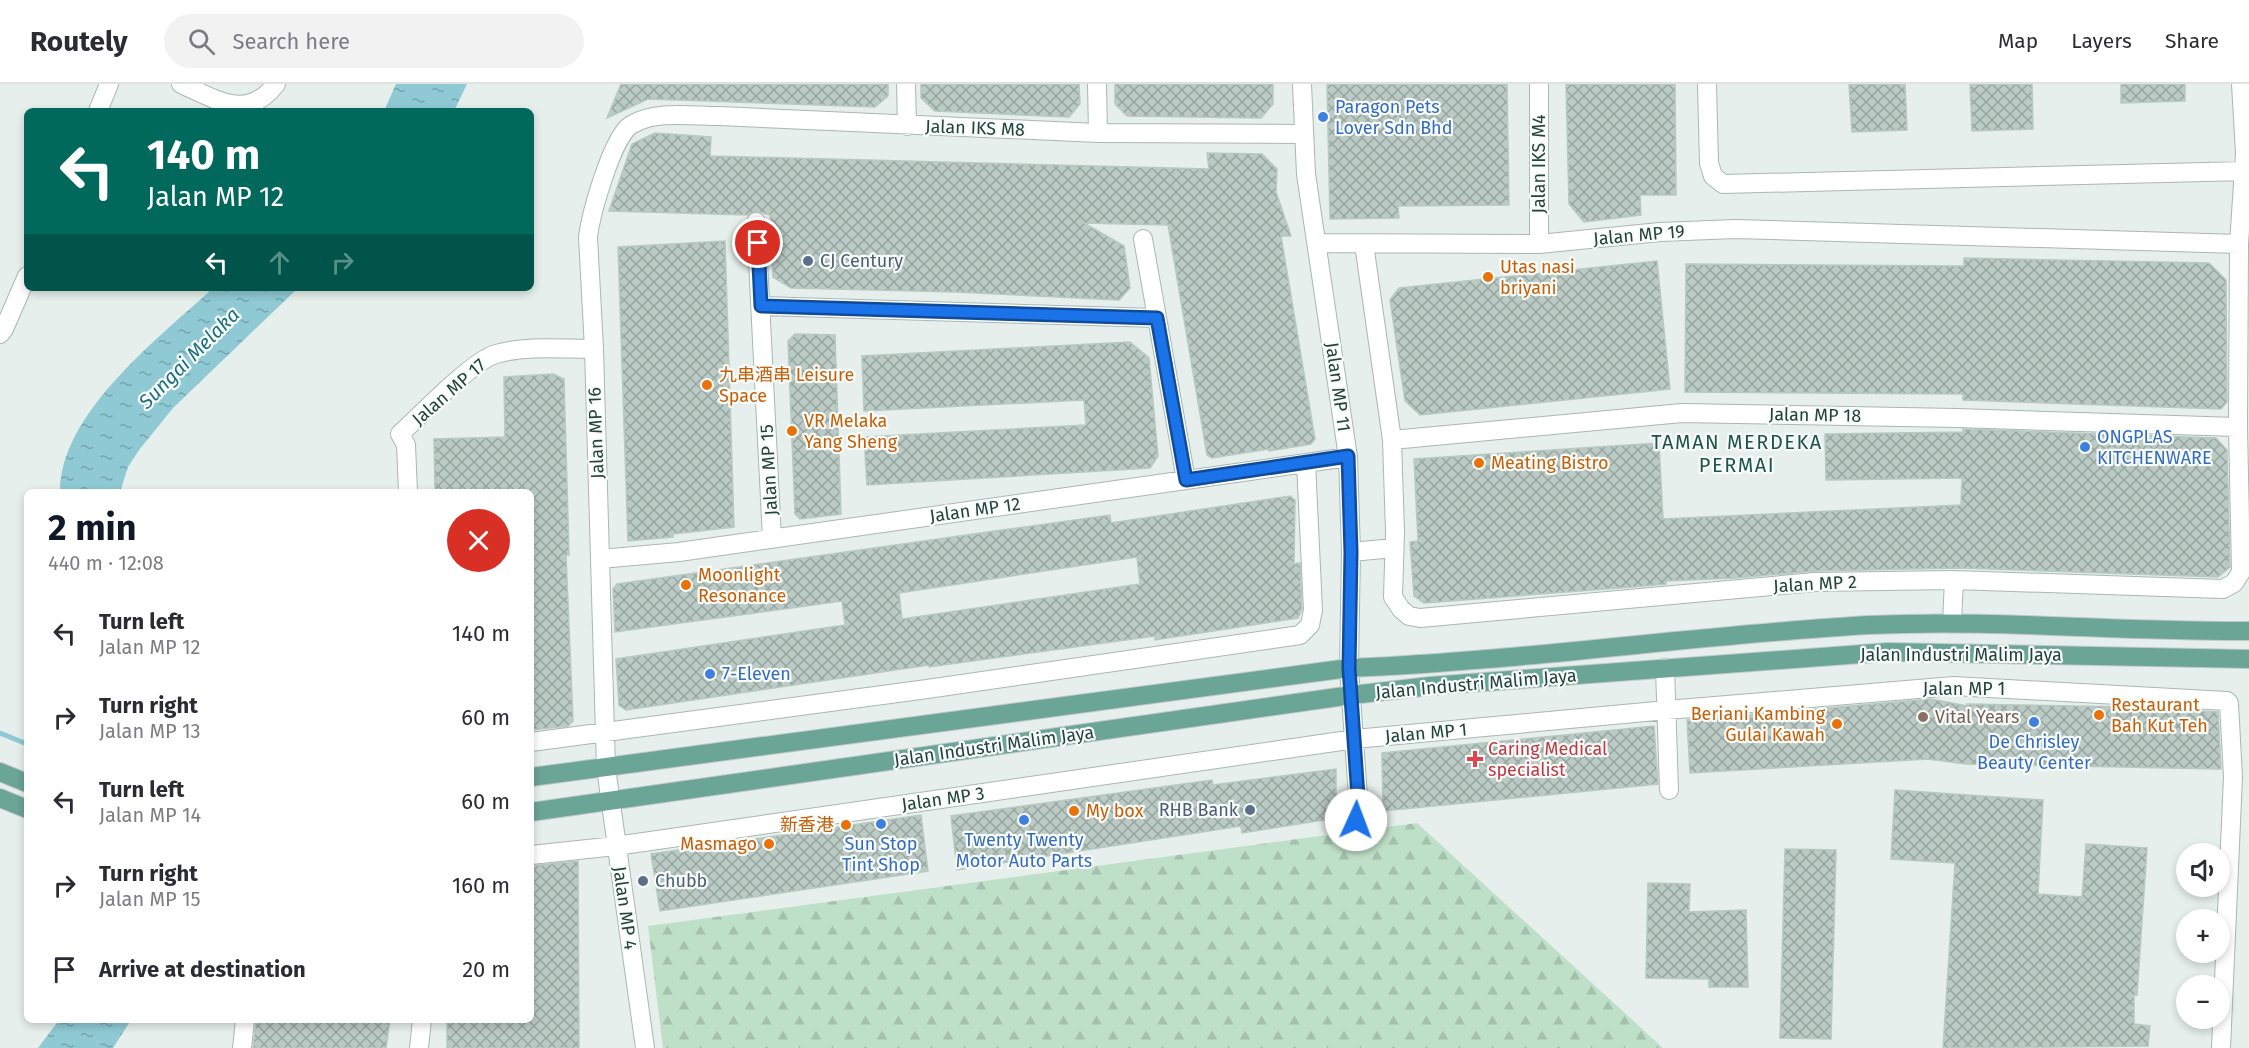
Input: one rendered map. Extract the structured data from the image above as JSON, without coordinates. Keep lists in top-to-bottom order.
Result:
{
  "streets": {
    "main road": ["Jalan Industri Malim Jaya"],
    "street": [
      "Jalan IKS M8",
      "Jalan IKS M4",
      "Jalan MP 19",
      "Jalan MP 11",
      "Jalan MP 17",
      "Jalan MP 18",
      "Jalan MP 16",
      "Jalan MP 15",
      "Jalan MP 12",
      "Jalan MP 2",
      "Jalan MP 1",
      "Jalan MP 3",
      "Jalan MP 4"
    ]
  },
  "crossings": [
    ["Jalan IKS M8", "Jalan MP 11"],
    ["Jalan IKS M8", "Jalan MP 16"],
    ["Jalan IKS M4", "Jalan MP 19"],
    ["Jalan MP 19", "Jalan MP 11"],
    ["Jalan MP 11", "Jalan MP 12"],
    ["Jalan MP 11", "Jalan Industri Malim Jaya"],
    ["Jalan MP 11", "Jalan MP 1"],
    ["Jalan MP 11", "Jalan MP 3"],
    ["Jalan MP 17", "Jalan MP 16"],
    ["Jalan MP 18", "Jalan MP 2"],
    ["Jalan MP 16", "Jalan MP 12"],
    ["Jalan MP 16", "Jalan Industri Malim Jaya"],
    ["Jalan MP 16", "Jalan MP 4"],
    ["Jalan MP 15", "Jalan MP 12"],
    ["Jalan Industri Malim Jaya", "Jalan MP 4"],
    ["Jalan MP 1", "Jalan MP 3"],
    ["Jalan MP 3", "Jalan MP 4"]
  ],
  "districts": ["TAMAN MERDEKA PERMAI"],
  "water": ["Sungai Melaka"],
  "places": {
    "other": [
      "Paragon Pets Lover Sdn Bhd",
      "CJ Century",
      "Utas nasi briyani",
      "九串酒串 Leisure Space",
      "VR Melaka Yang Sheng",
      "ONGPLAS KITCHENWARE",
      "Meating Bistro",
      "Moonlight Resonance",
      "7-Eleven",
      "Restaurant Bah Kut Teh",
      "Vital Years",
      "De Chrisley Beauty Center",
      "Beriani Kambing Gulai Kawah",
      "RHB Bank",
      "My box",
      "Twenty Twenty Motor Auto Parts",
      "Sun Stop Tint Shop",
      "新香港",
      "Masmago",
      "Chubb"
    ],
    "health": ["Caring Medical specialist"]
  },
  "page": {
    "header": "Routely",
    "search": "Search here",
    "nav": ["Map", "Layers", "Share"],
    "turn": ["140 m", "Jalan MP 12"],
    "heading": ["2 min", "440 m · 12:08"],
    "list": [
      {
        "name": "Turn left",
        "note": "Jalan MP 12",
        "value": "140 m"
      },
      {
        "name": "Turn right",
        "note": "Jalan MP 13",
        "value": "60 m"
      },
      {
        "name": "Turn left",
        "note": "Jalan MP 14",
        "value": "60 m"
      },
      {
        "name": "Turn right",
        "note": "Jalan MP 15",
        "value": "160 m"
      },
      {
        "name": "Arrive at destination",
        "value": "20 m"
      }
    ],
    "map_buttons": ["+", "−"]
  }
}
